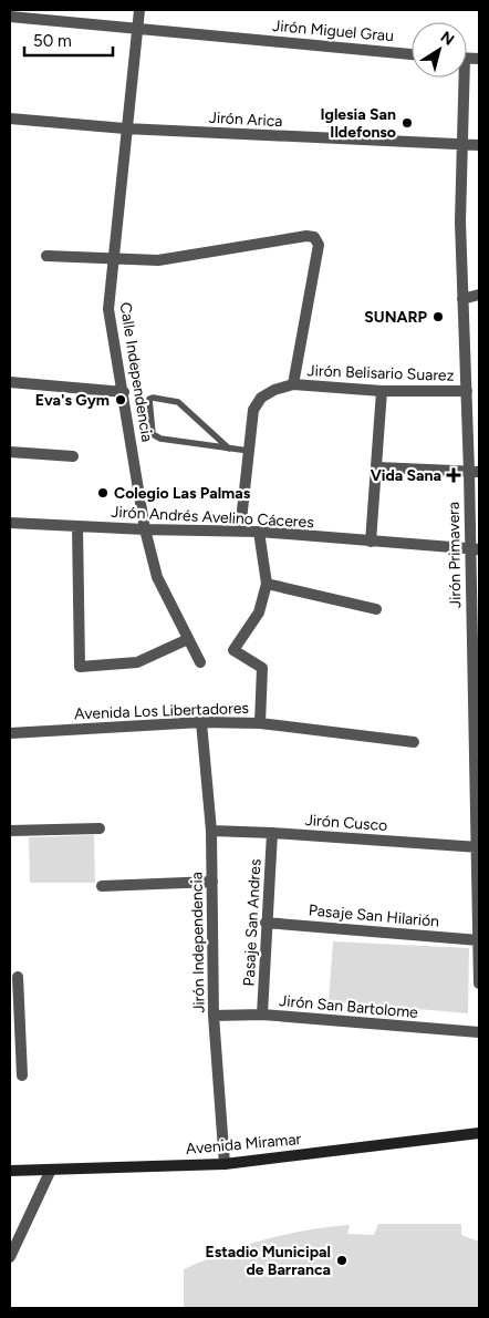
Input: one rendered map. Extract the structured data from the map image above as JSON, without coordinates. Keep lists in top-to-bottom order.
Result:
{
  "streets": {
    "street": [
      "Jirón Miguel Grau",
      "Jirón Arica",
      "Calle Independencia",
      "Jirón Belisario Suarez",
      "Jirón Andrés Avelino Cáceres",
      "Jirón Primavera",
      "Avenida Los Libertadores",
      "Jirón Cusco",
      "Pasaje San Hilarión",
      "Pasaje San Andres",
      "Jirón Independencia",
      "Jirón San Bartolome",
      "Avenida Miramar"
    ]
  },
  "crossings": [
    ["Jirón Miguel Grau", "Calle Independencia"],
    ["Jirón Arica", "Calle Independencia"],
    ["Jirón Arica", "Jirón Primavera"],
    ["Calle Independencia", "Jirón Andrés Avelino Cáceres"],
    ["Jirón Belisario Suarez", "Jirón Primavera"],
    ["Jirón Andrés Avelino Cáceres", "Jirón Primavera"],
    ["Jirón Primavera", "Jirón Cusco"],
    ["Jirón Primavera", "Pasaje San Hilarión"],
    ["Avenida Los Libertadores", "Jirón Independencia"],
    ["Jirón Cusco", "Pasaje San Andres"],
    ["Jirón Cusco", "Jirón Independencia"],
    ["Pasaje San Hilarión", "Pasaje San Andres"],
    ["Pasaje San Andres", "Jirón San Bartolome"],
    ["Jirón Independencia", "Jirón San Bartolome"],
    ["Jirón Independencia", "Avenida Miramar"]
  ],
  "places": {
    "other": [
      "Iglesia San Ildefonso",
      "SUNARP",
      "Eva's Gym",
      "Colegio Las Palmas",
      "Estadio Municipal de Barranca"
    ],
    "health": ["Vida Sana"]
  },
  "scale_bar": "50 m",
  "north": "top right"
}
